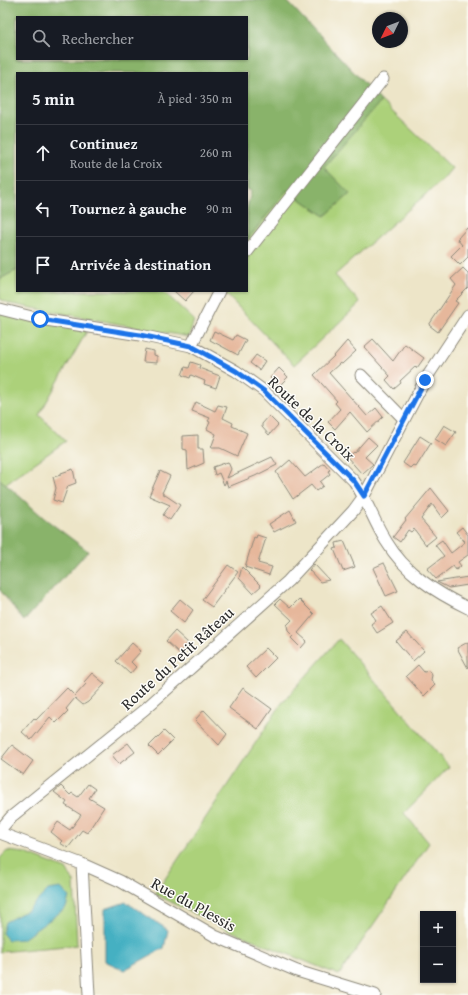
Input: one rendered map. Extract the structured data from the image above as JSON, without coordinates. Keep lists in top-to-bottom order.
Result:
{
  "streets": {
    "street": ["Route de la Croix", "Route du Petit Râteau", "Rue du Plessis"]
  },
  "crossings": [
    ["Route de la Croix", "Route du Petit Râteau"],
    ["Route du Petit Râteau", "Rue du Plessis"]
  ],
  "north": "bottom left",
  "page": {
    "search": "Rechercher",
    "heading": ["5 min", "À pied · 350 m"],
    "list": [
      ["Continuez", "Route de la Croix", "260 m"],
      ["Tournez à gauche", "90 m"],
      "Arrivée à destination"
    ],
    "map_buttons": ["+", "−"]
  }
}
